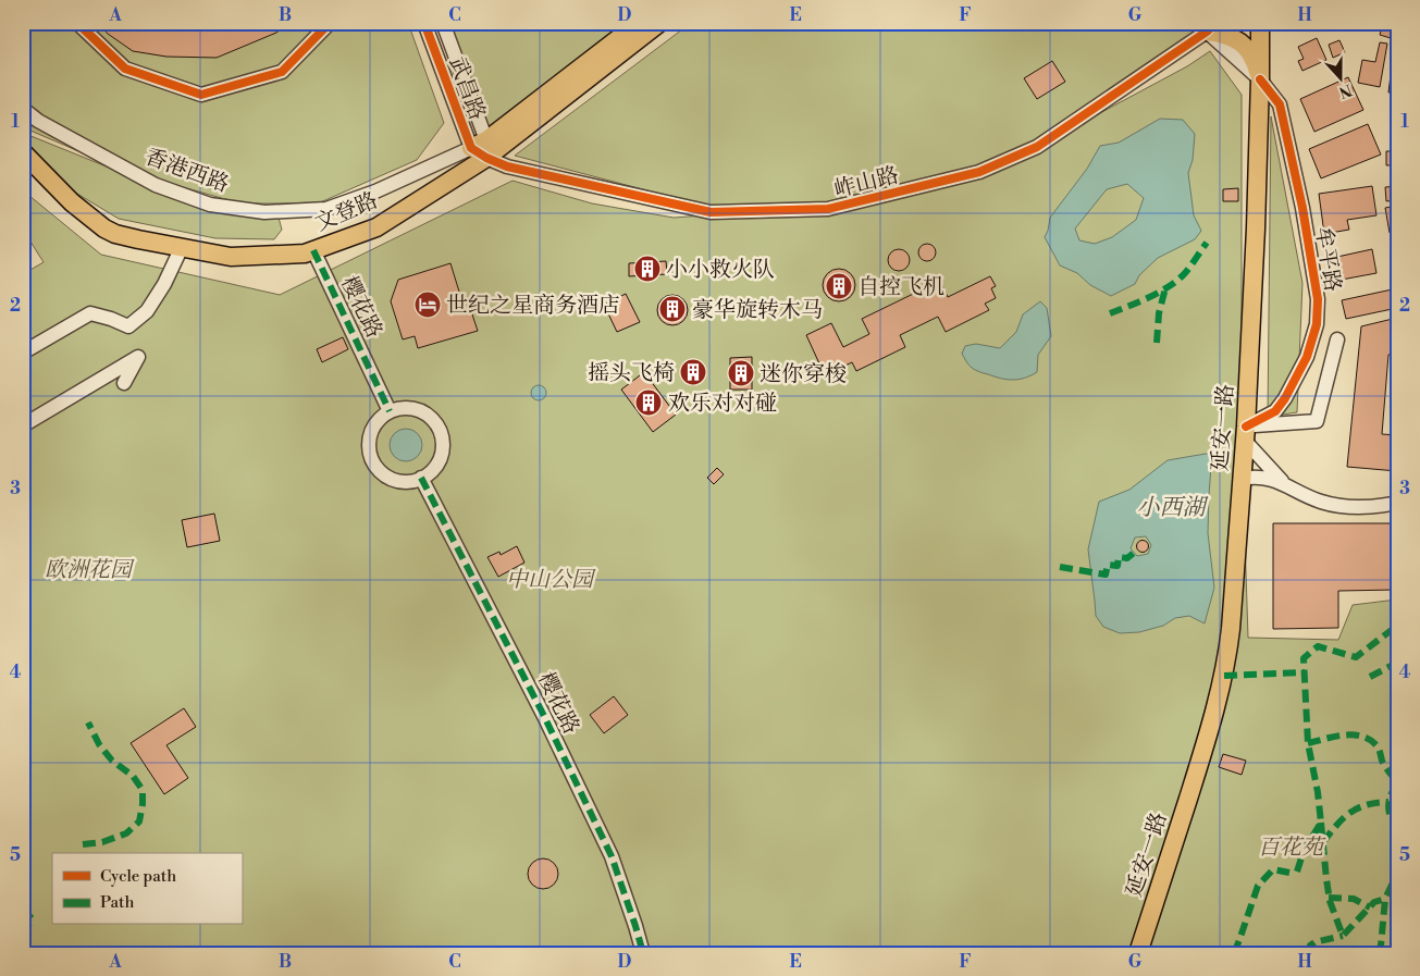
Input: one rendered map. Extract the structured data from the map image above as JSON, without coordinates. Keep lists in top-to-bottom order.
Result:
{
  "streets": {
    "main road": ["文登路", "延安一路"],
    "street": [
      "武昌路",
      "香港西路",
      "岞山路",
      "牟平路",
      "樱花路"
    ]
  },
  "crossings": [
    ["武昌路", "香港西路"],
    ["武昌路", "岞山路"],
    ["武昌路", "文登路"],
    ["香港西路", "岞山路"],
    ["香港西路", "文登路"],
    ["岞山路", "文登路"],
    ["文登路", "樱花路"],
    ["牟平路", "延安一路"]
  ],
  "water": ["小西湖"],
  "parks": ["欧洲花园", "中山公园", "百花苑"],
  "places": {
    "building": [
      "小小救火队",
      "自控飞机",
      "豪华旋转木马",
      "摇头飞椅",
      "迷你穿梭",
      "欢乐对对碰"
    ],
    "hotel": ["世纪之星商务酒店"]
  },
  "legend": ["Cycle path", "Path"],
  "north": "bottom",
  "grid": {
    "columns": [
      "A",
      "B",
      "C",
      "D",
      "E",
      "F",
      "G",
      "H"
    ],
    "rows": [
      "1",
      "2",
      "3",
      "4",
      "5"
    ]
  }
}
